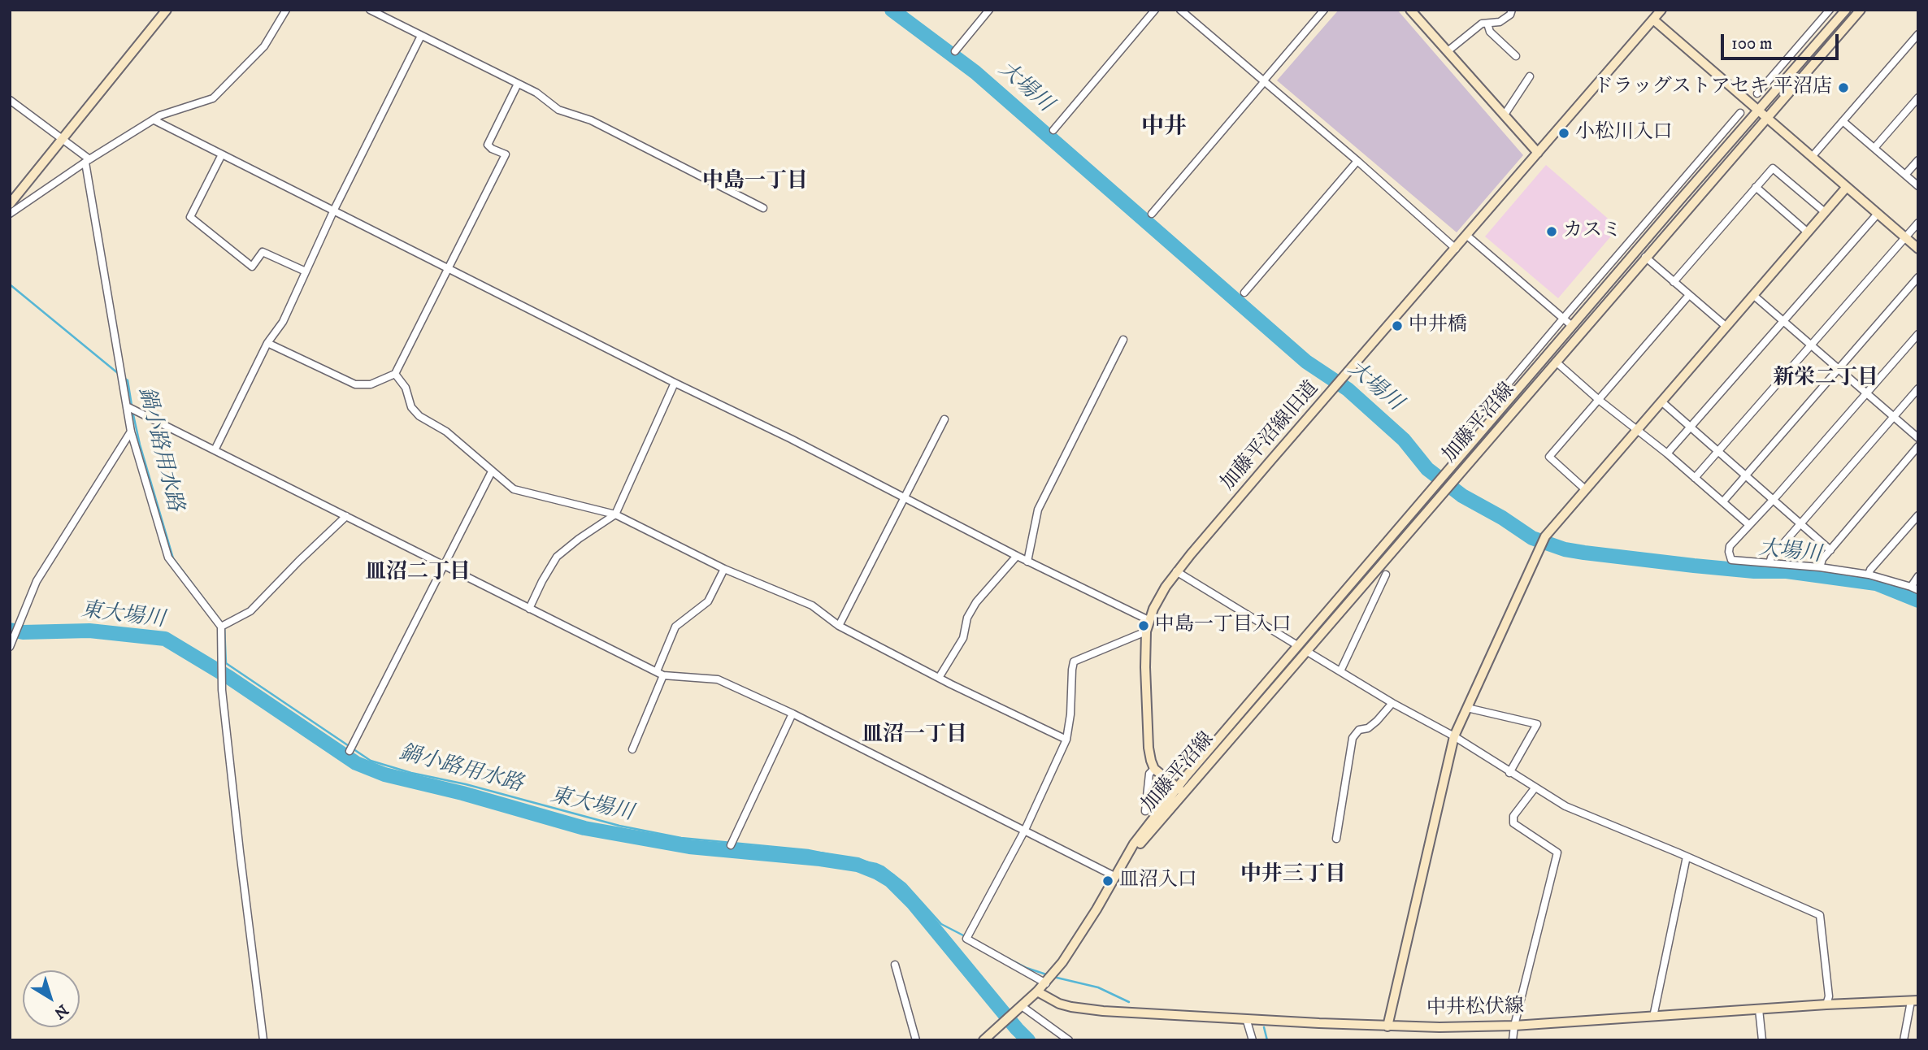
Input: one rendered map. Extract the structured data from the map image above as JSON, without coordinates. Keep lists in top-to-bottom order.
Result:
{
  "streets": {
    "main road": ["加藤平沼線", "加藤平沼線旧道", "中井松伏線"]
  },
  "crossings": [
    ["加藤平沼線", "中井松伏線"]
  ],
  "districts": [
    "中井",
    "中島一丁目",
    "新栄二丁目",
    "皿沼二丁目",
    "皿沼一丁目",
    "中井三丁目"
  ],
  "water": ["大場川", "鍋小路用水路", "東大場川"],
  "places": [
    "ドラッグストアセキ 平沼店",
    "小松川入口",
    "カスミ",
    "中井橋",
    "中島一丁目入口",
    "皿沼入口"
  ],
  "scale_bar": "100 m",
  "north": "bottom right"
}
